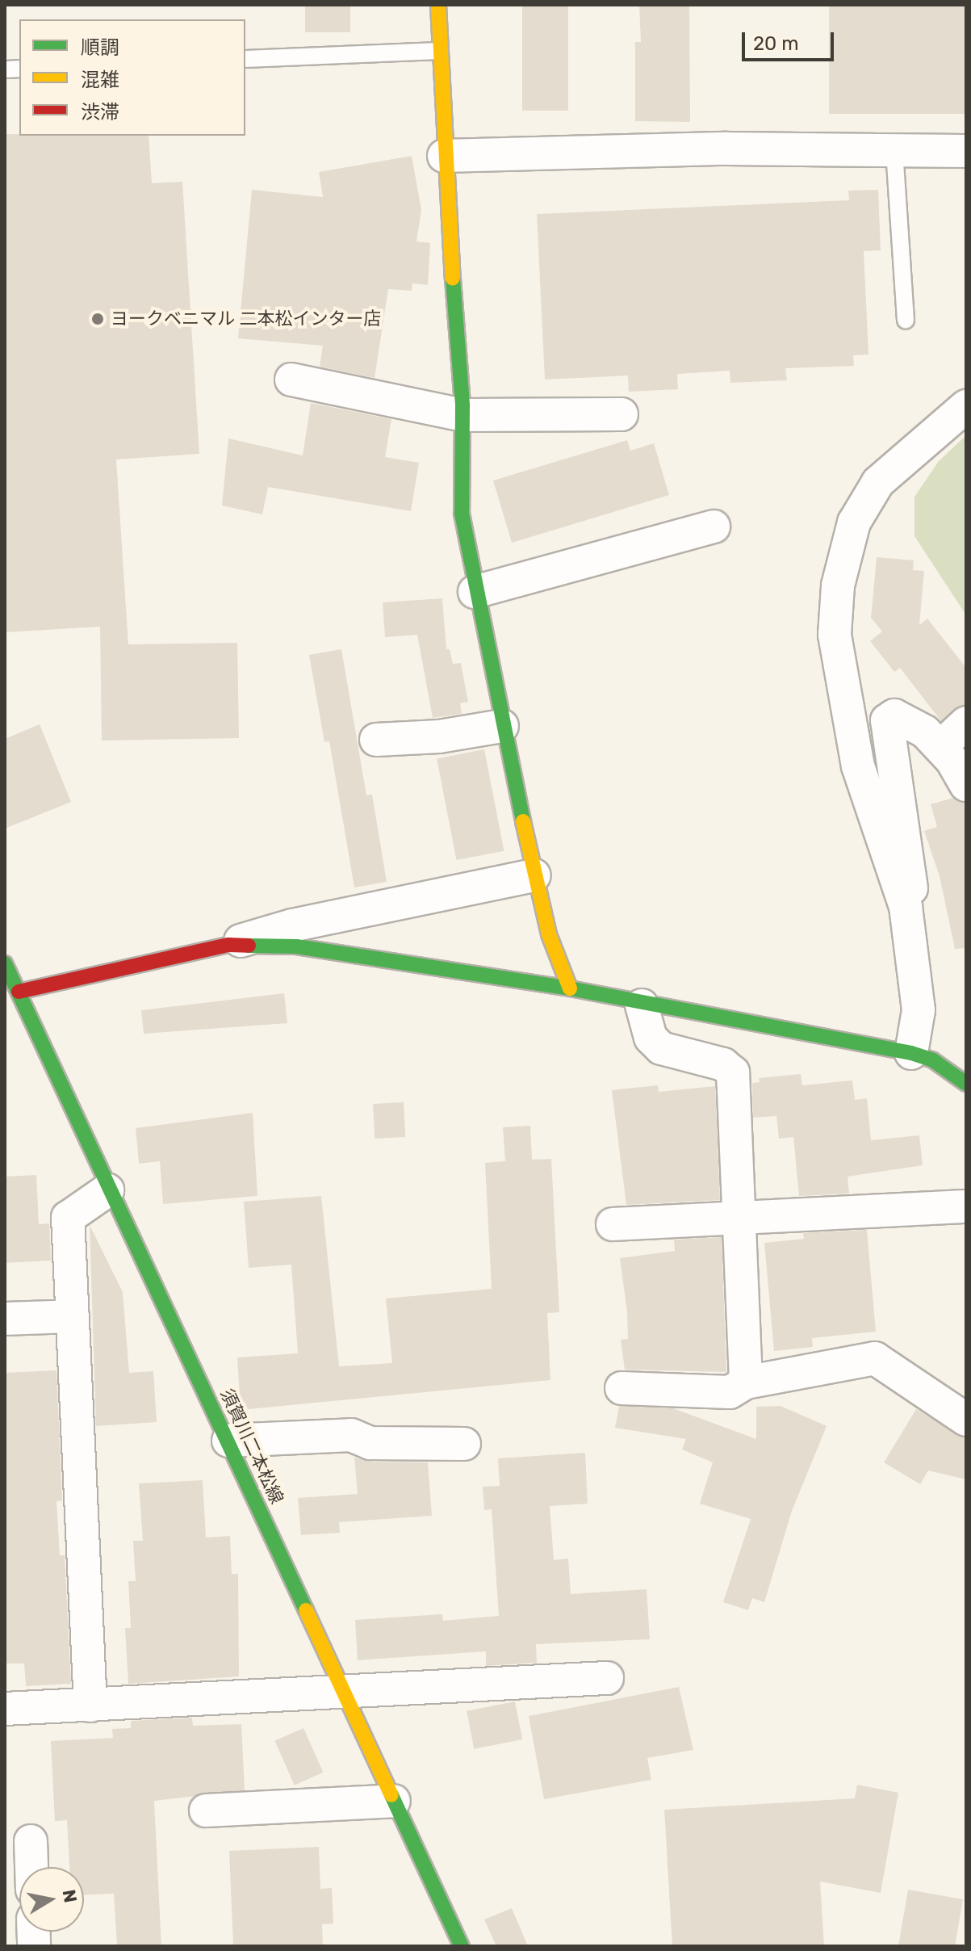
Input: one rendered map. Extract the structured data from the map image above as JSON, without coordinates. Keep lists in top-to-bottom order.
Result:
{
  "streets": {
    "street": ["須賀川二本松線"]
  },
  "places": ["ヨークベニマル 二本松インター店"],
  "legend": ["順調", "混雑", "渋滞"],
  "scale_bar": "20 m",
  "north": "right"
}
